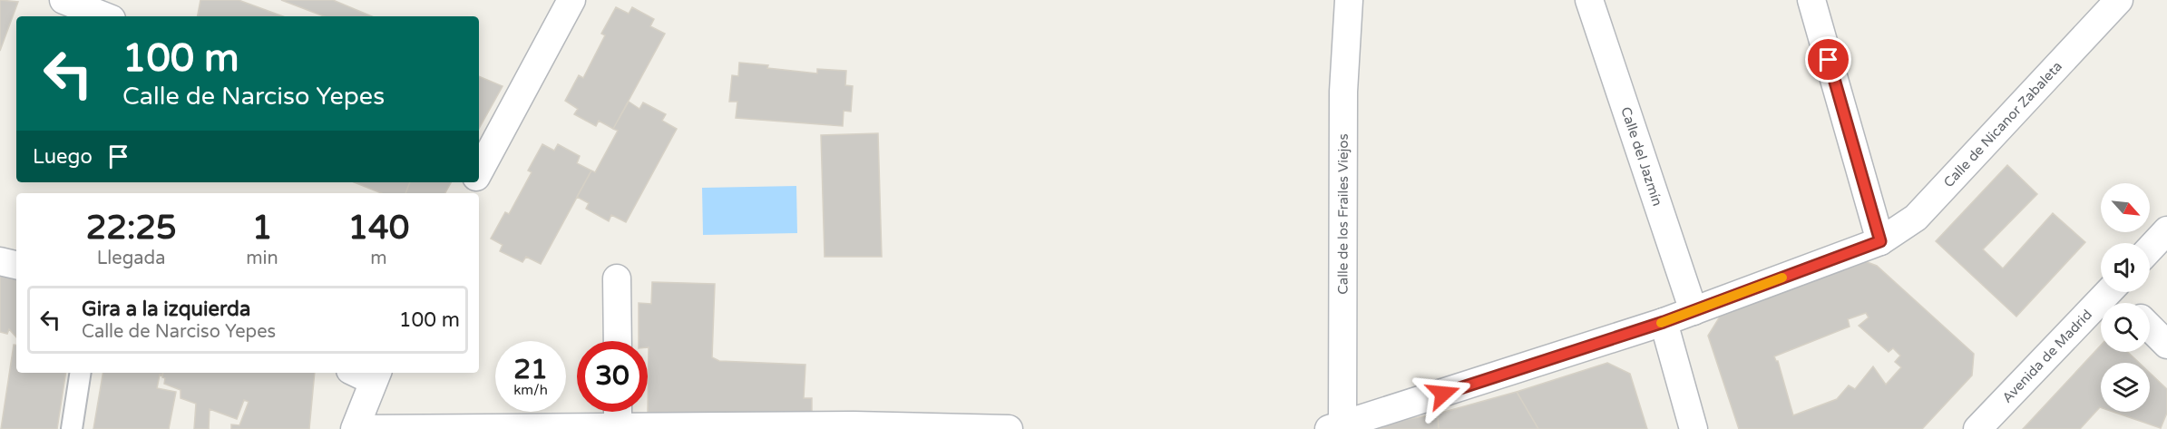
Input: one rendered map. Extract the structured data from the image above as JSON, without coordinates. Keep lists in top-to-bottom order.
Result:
{
  "streets": {
    "street": [
      "Calle de Nicanor Zabaleta",
      "Calle del Jazmín",
      "Calle de los Frailes Viejos",
      "Avenida de Madrid"
    ]
  },
  "crossings": [
    ["Calle de Nicanor Zabaleta", "Calle del Jazmín"],
    ["Calle de Nicanor Zabaleta", "Calle de los Frailes Viejos"]
  ],
  "north": "bottom right",
  "page": {
    "turn": ["100 m", "Calle de Narciso Yepes"],
    "then": "Luego",
    "eta": [
      "22:25",
      "Llegada",
      "1",
      "min",
      "140",
      "m"
    ],
    "list": [
      {
        "name": "Gira a la izquierda",
        "note": "Calle de Narciso Yepes",
        "value": "100 m"
      }
    ],
    "speed": "21 km/h",
    "limit": "30"
  }
}
